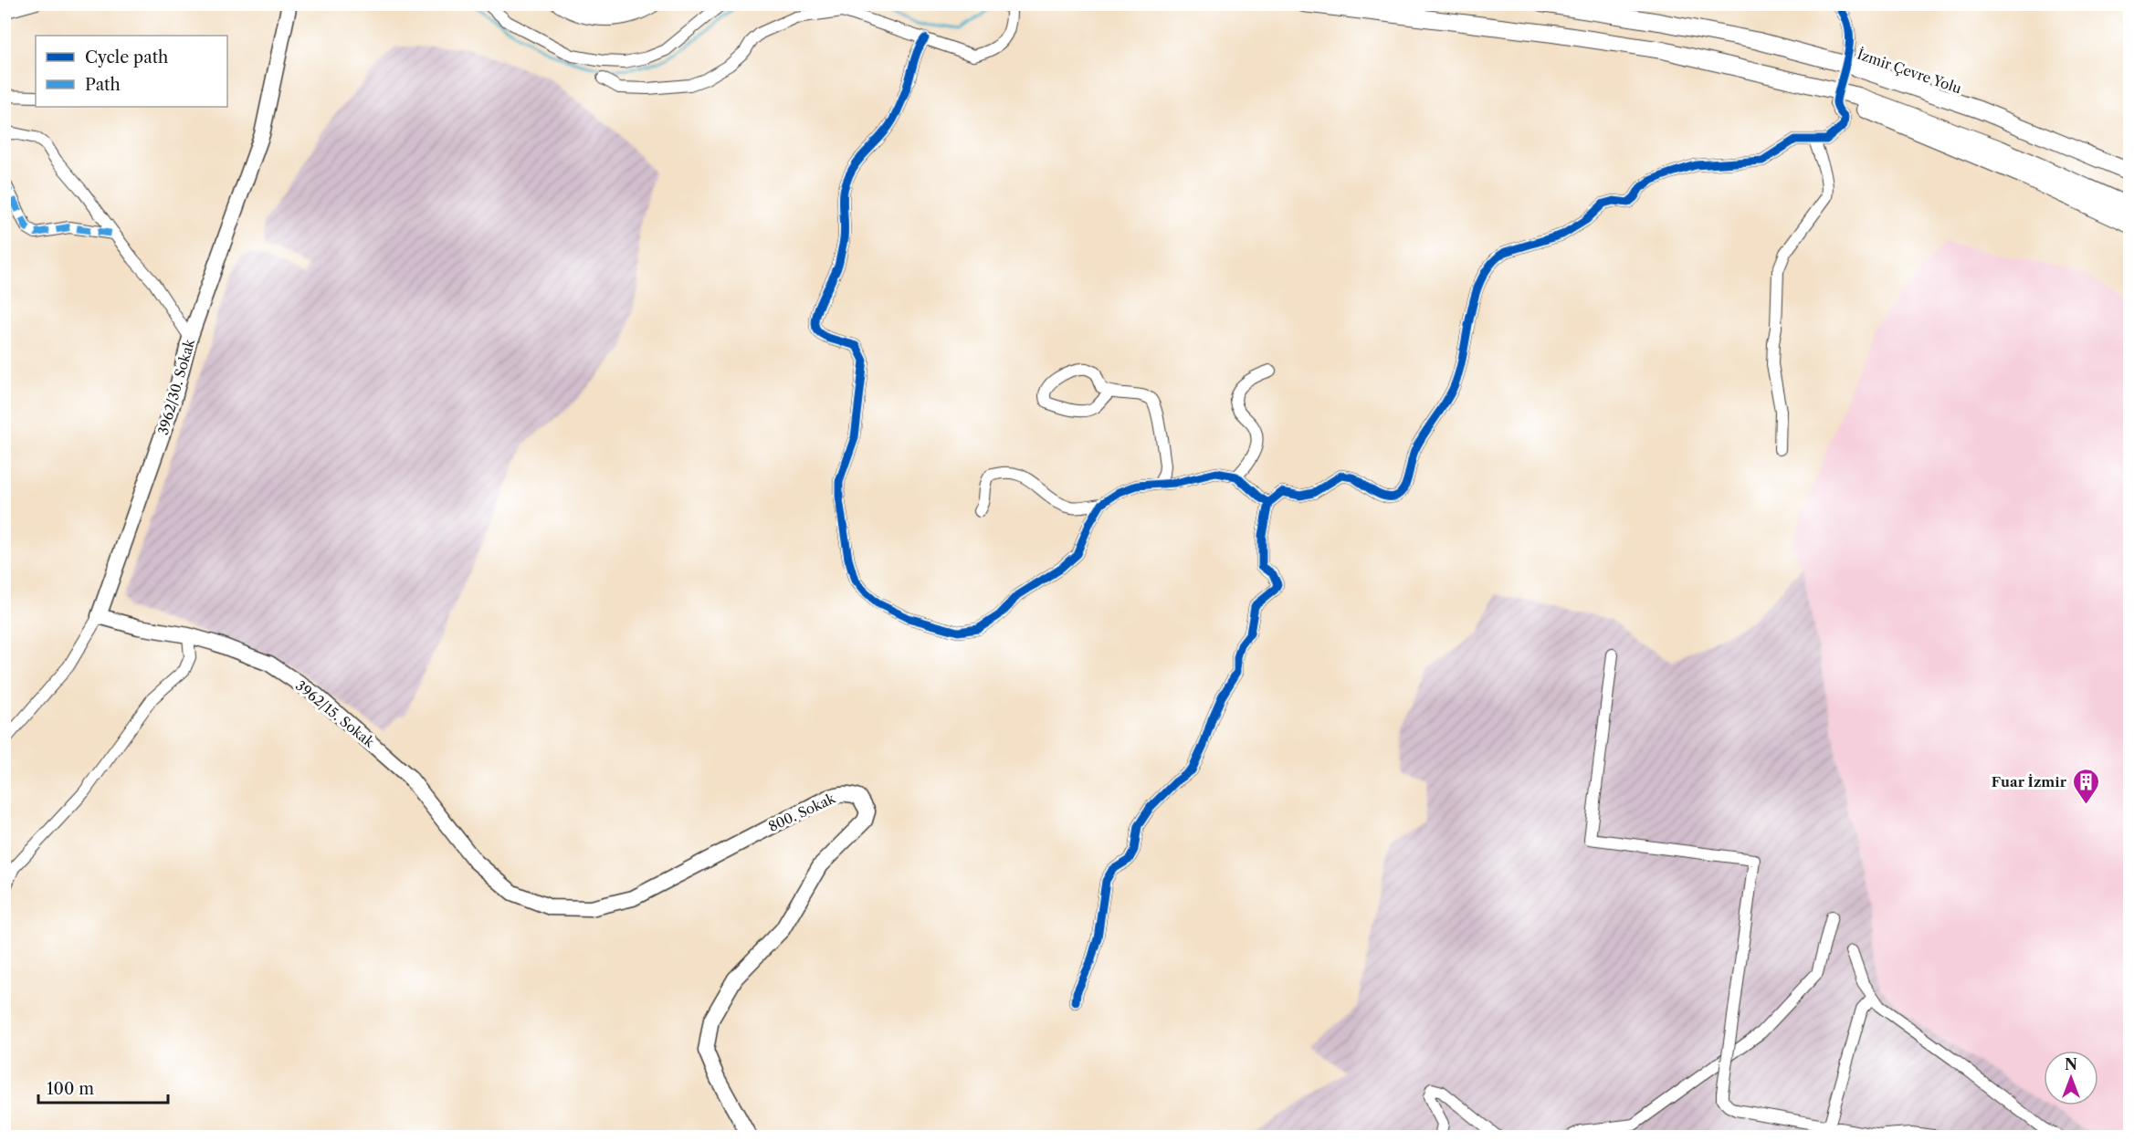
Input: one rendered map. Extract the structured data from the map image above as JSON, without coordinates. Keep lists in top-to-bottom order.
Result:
{
  "streets": {
    "highway": ["İzmir Çevre Yolu"],
    "main road": ["3962/30. Sokak", "3962/15. Sokak", "800. Sokak"]
  },
  "crossings": [
    ["3962/30. Sokak", "3962/15. Sokak"],
    ["3962/15. Sokak", "800. Sokak"]
  ],
  "places": {
    "building": ["Fuar İzmir"]
  },
  "legend": ["Cycle path", "Path"],
  "scale_bar": "100 m",
  "north": "top"
}
